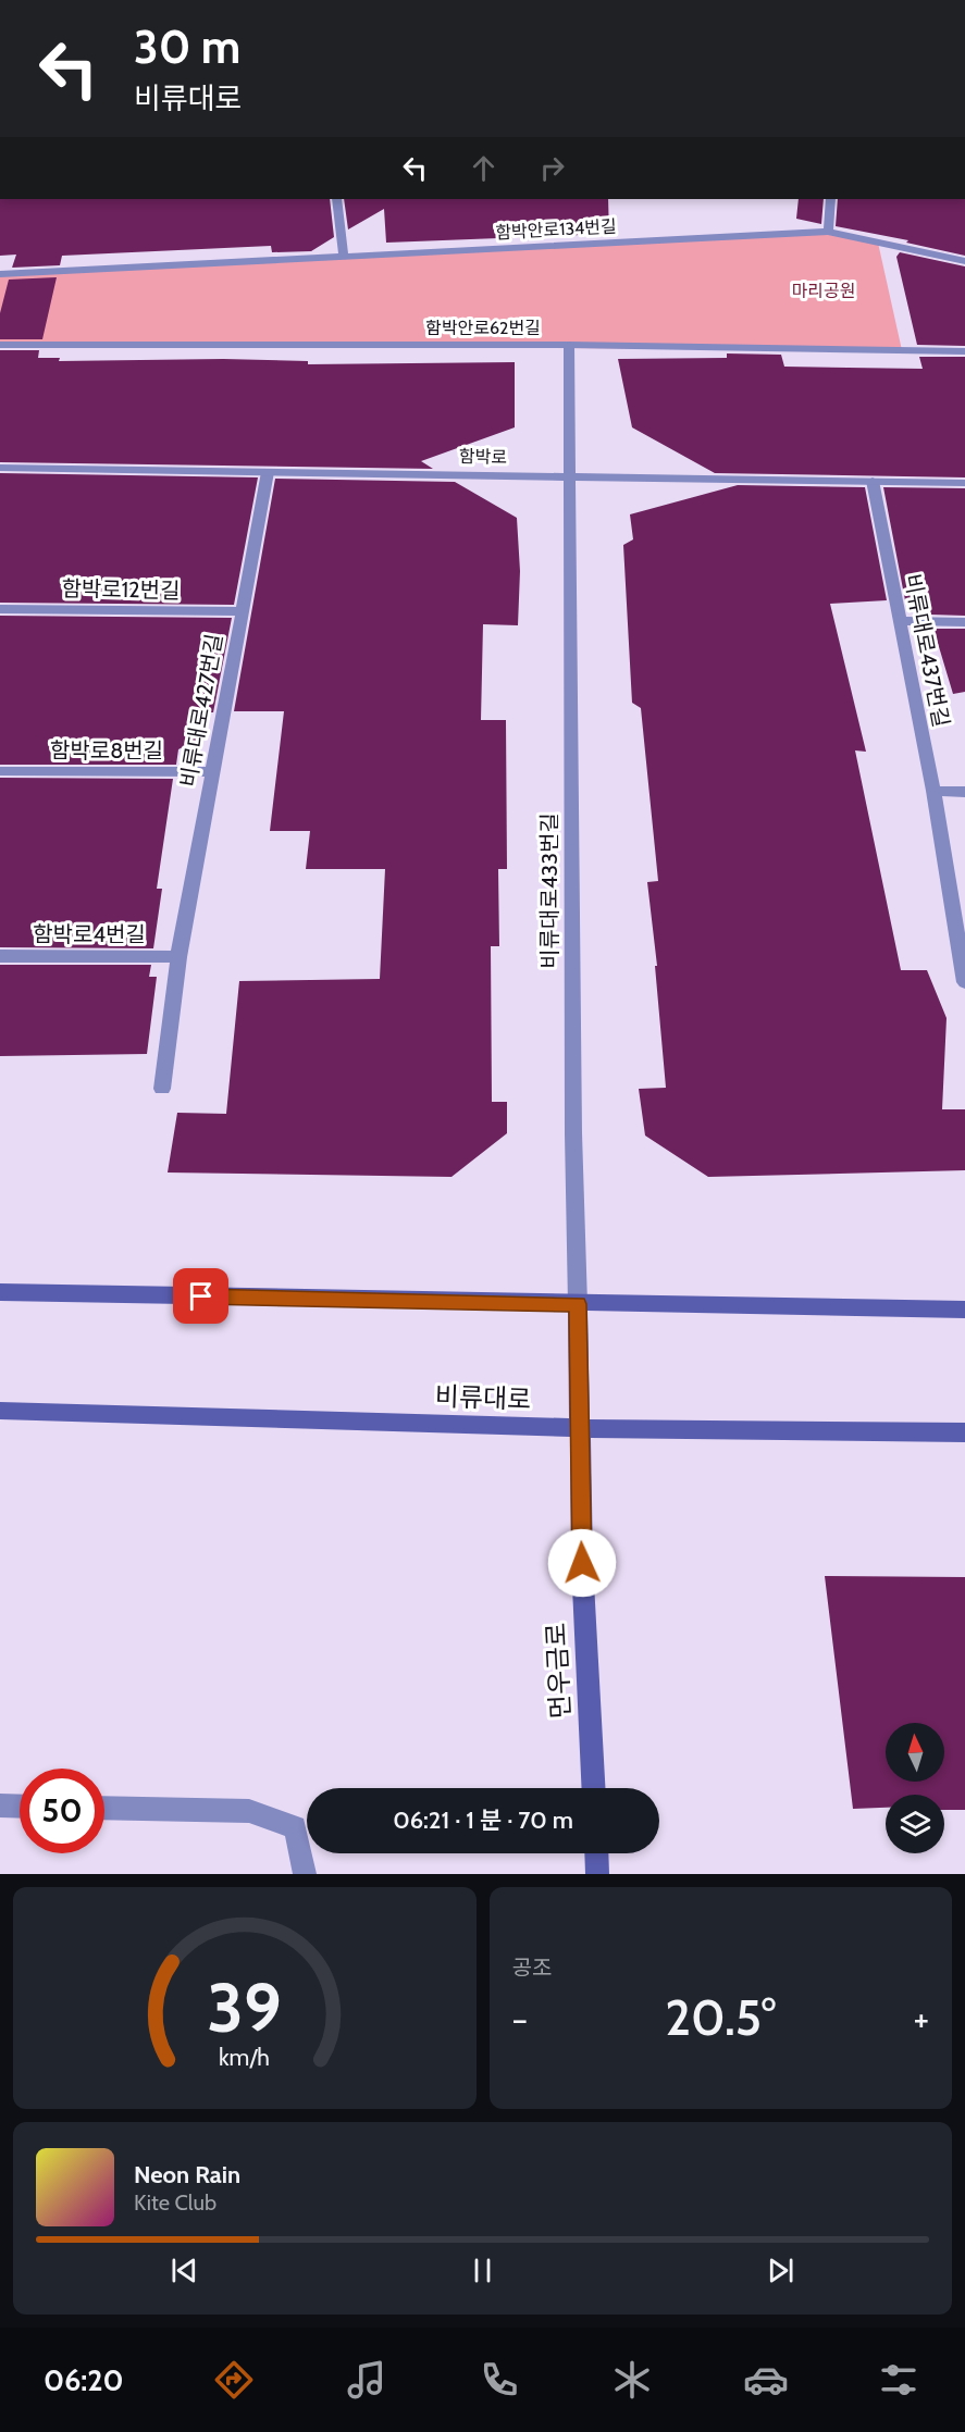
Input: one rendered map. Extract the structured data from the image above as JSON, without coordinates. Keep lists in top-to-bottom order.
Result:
{
  "streets": {
    "main road": ["비류대로", "먼우금로"],
    "street": [
      "함박안로134번길",
      "함박안로62번길",
      "함박로",
      "함박로12번길",
      "비류대로437번길",
      "비류대로427번길",
      "함박로8번길",
      "비류대로433번길",
      "함박로4번길"
    ]
  },
  "crossings": [
    ["함박안로62번길", "비류대로433번길"],
    ["함박로", "비류대로437번길"],
    ["함박로", "비류대로427번길"],
    ["함박로", "비류대로433번길"],
    ["함박로12번길", "비류대로427번길"],
    ["비류대로427번길", "함박로8번길"],
    ["비류대로427번길", "함박로4번길"],
    ["비류대로433번길", "먼우금로"],
    ["비류대로", "먼우금로"]
  ],
  "parks": ["마리공원"],
  "north": "top",
  "page": {
    "turn": ["30 m", "비류대로"],
    "limit": "50",
    "trip": "06:21 · 1 분 · 70 m",
    "tile": "공조",
    "heat": ["−", "20.5°", "+"],
    "song": ["Neon Rain", "Kite Club"],
    "tabs": "06:20",
    "gauge": ["39", "km/h"]
  }
}
